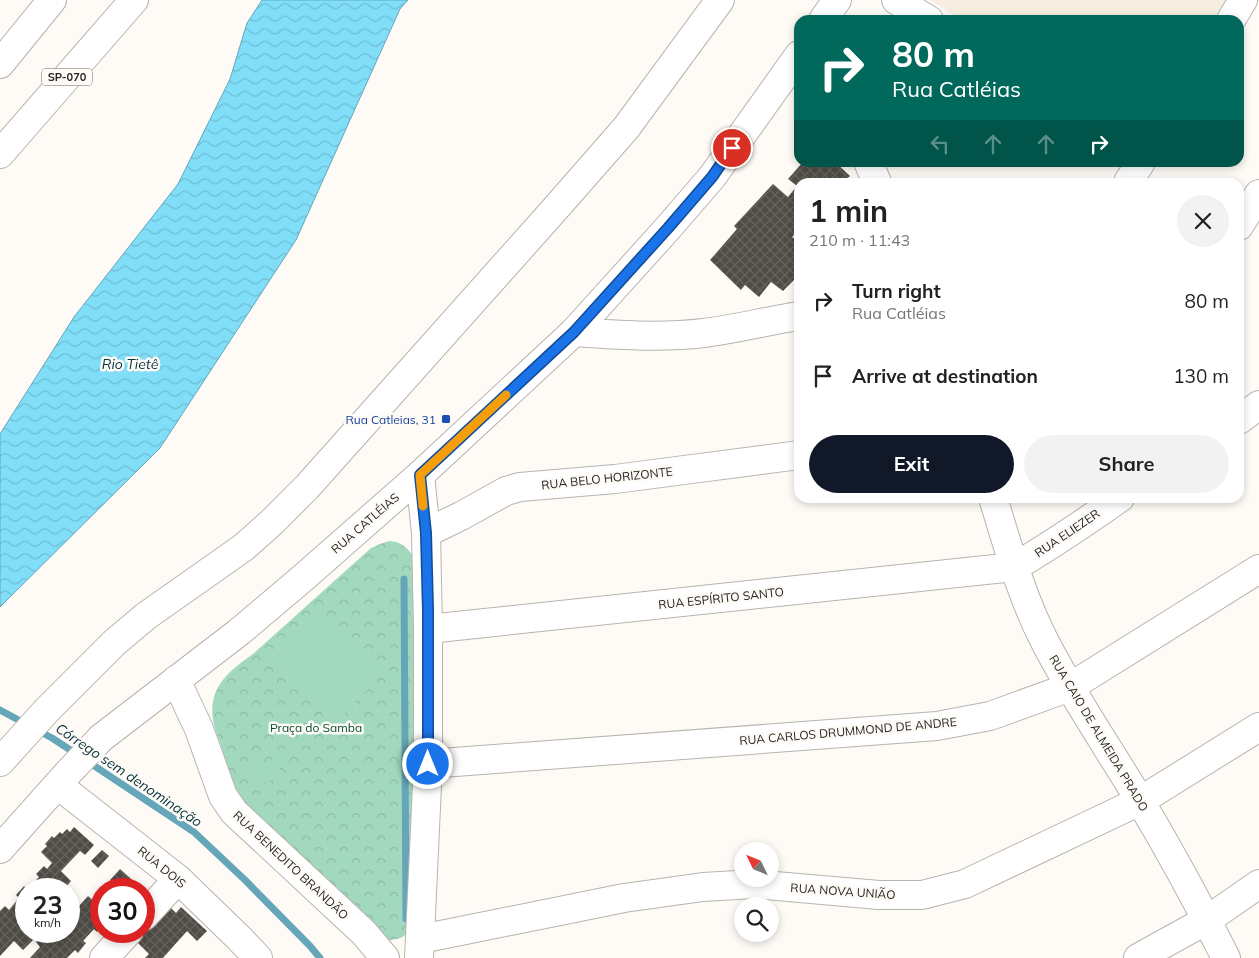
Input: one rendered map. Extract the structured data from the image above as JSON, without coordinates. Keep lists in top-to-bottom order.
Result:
{
  "streets": {
    "main road": [
      "SP-070",
      "RUA BELO HORIZONTE",
      "RUA CATLÉIAS",
      "RUA ELIEZER",
      "RUA ESPÍRITO SANTO",
      "RUA CARLOS DRUMMOND DE ANDRE",
      "RUA CAIO DE ALMEIDA PRADO",
      "RUA BENEDITO BRANDÃO",
      "RUA DOIS",
      "RUA NOVA UNIÃO"
    ]
  },
  "crossings": [
    ["RUA CATLÉIAS", "RUA BENEDITO BRANDÃO"],
    ["RUA CATLÉIAS", "RUA DOIS"],
    ["RUA ELIEZER", "RUA ESPÍRITO SANTO"],
    ["RUA ELIEZER", "RUA CAIO DE ALMEIDA PRADO"],
    ["RUA ESPÍRITO SANTO", "RUA CAIO DE ALMEIDA PRADO"],
    ["RUA CARLOS DRUMMOND DE ANDRE", "RUA CAIO DE ALMEIDA PRADO"],
    ["RUA CAIO DE ALMEIDA PRADO", "RUA NOVA UNIÃO"]
  ],
  "water": ["Rio Tietê", "Córrego sem denominação"],
  "parks": ["Praça do Samba"],
  "places": {
    "transit": ["Rua Catleias, 31"]
  },
  "north": "top left",
  "page": {
    "turn": ["80 m", "Rua Catléias"],
    "heading": ["1 min", "210 m · 11:43"],
    "list": [
      {
        "name": "Turn right",
        "note": "Rua Catléias",
        "value": "80 m"
      },
      {
        "name": "Arrive at destination",
        "value": "130 m"
      }
    ],
    "buttons": ["Exit", "Share"],
    "speed": "23 km/h",
    "limit": "30"
  }
}
